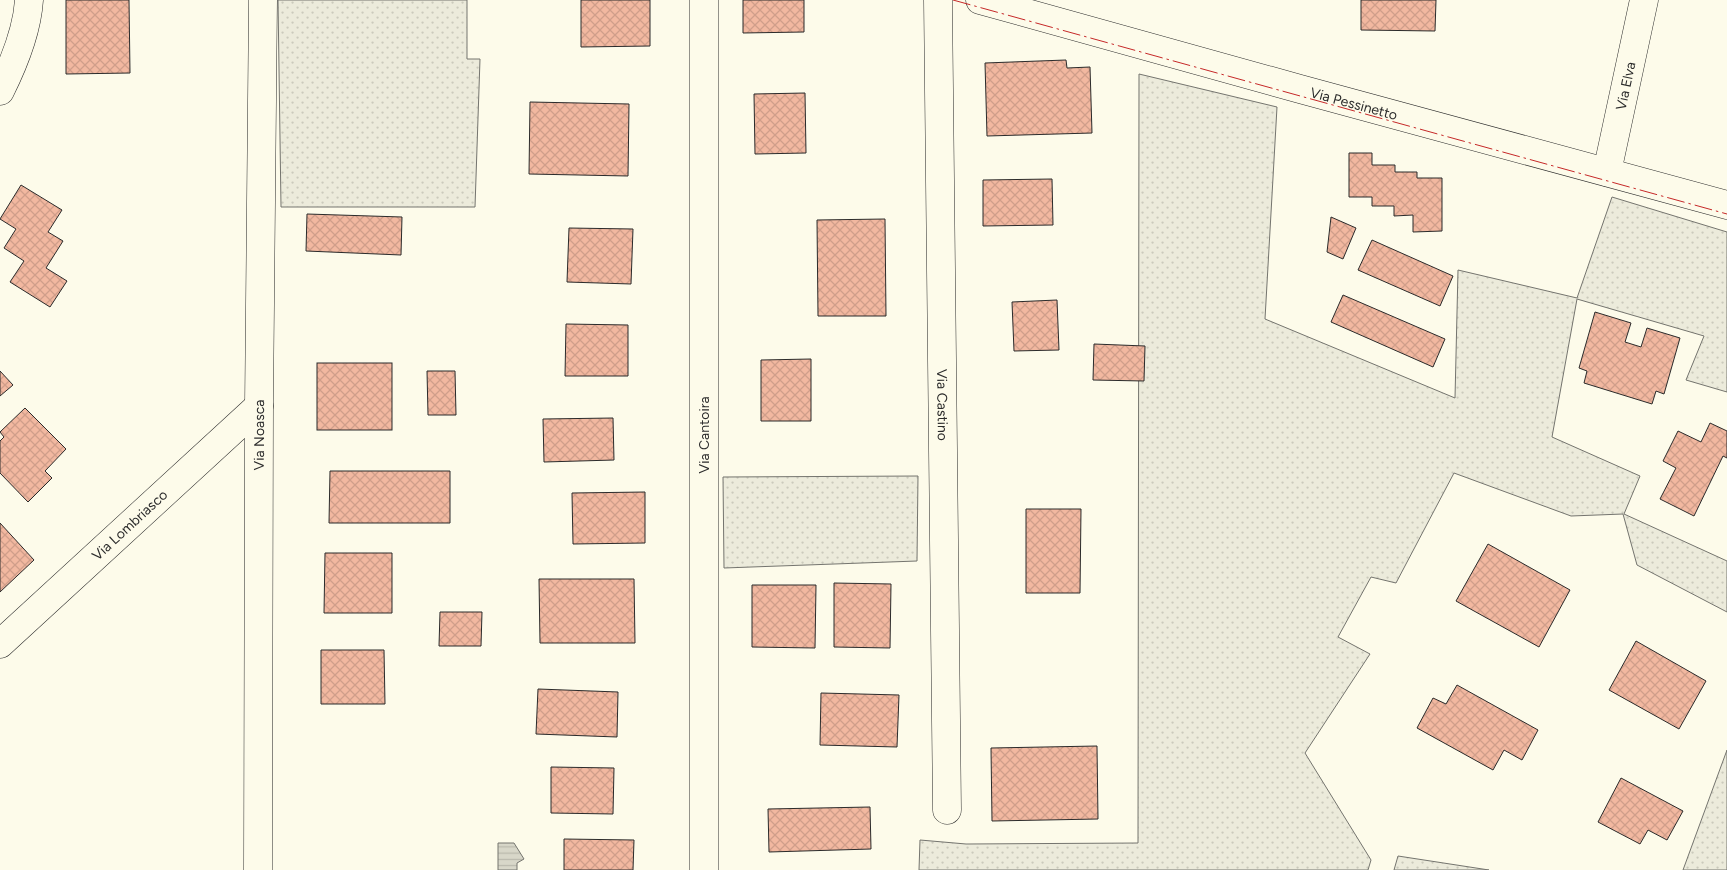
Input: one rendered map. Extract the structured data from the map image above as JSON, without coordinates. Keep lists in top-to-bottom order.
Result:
{
  "streets": {
    "street": [
      "Via Elva",
      "Via Pessinetto",
      "Via Castino",
      "Via Noasca",
      "Via Cantoira",
      "Via Lombriasco"
    ]
  },
  "crossings": [
    ["Via Elva", "Via Pessinetto"],
    ["Via Noasca", "Via Lombriasco"]
  ]
}
